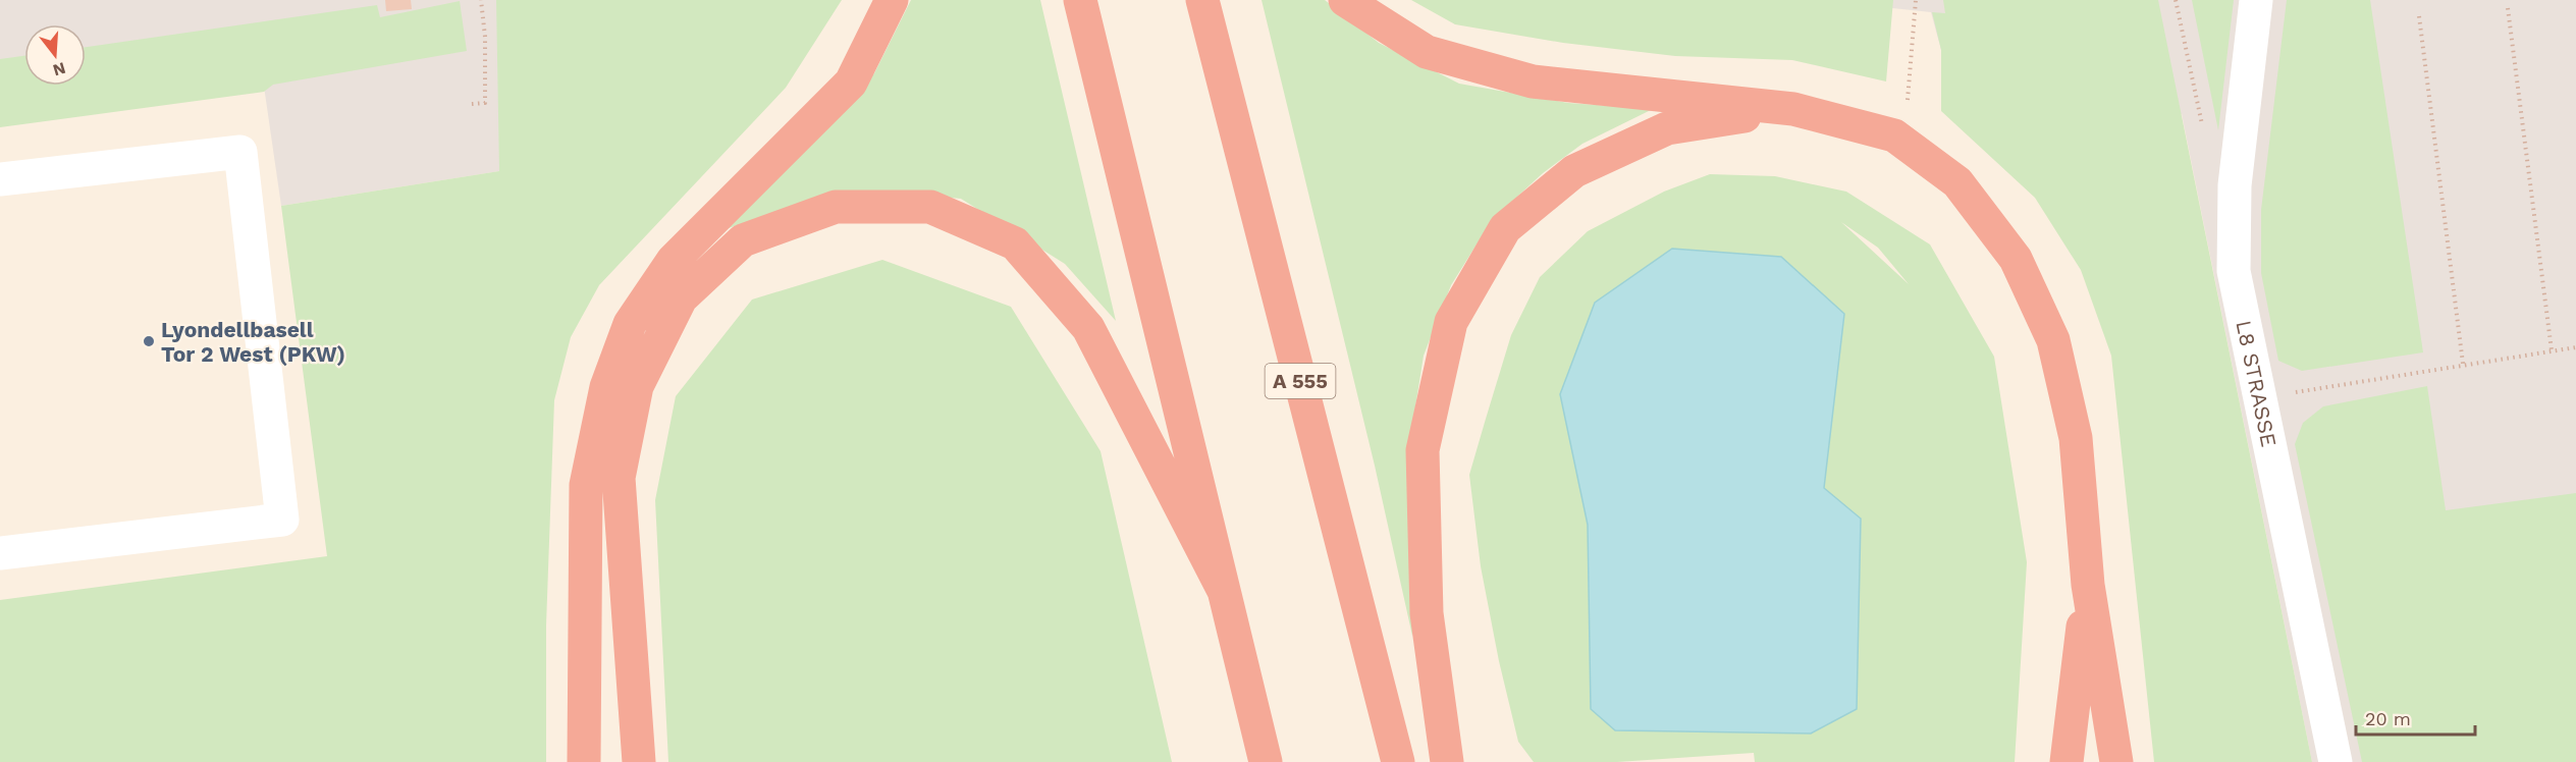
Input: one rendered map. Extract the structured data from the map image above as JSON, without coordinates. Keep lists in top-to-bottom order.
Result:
{
  "streets": {
    "highway": ["A 555"],
    "lane": ["L8 STRASSE"]
  },
  "places": ["Lyondellbasell Tor 2 West (PKW)"],
  "scale_bar": "20 m",
  "north": "bottom"
}
